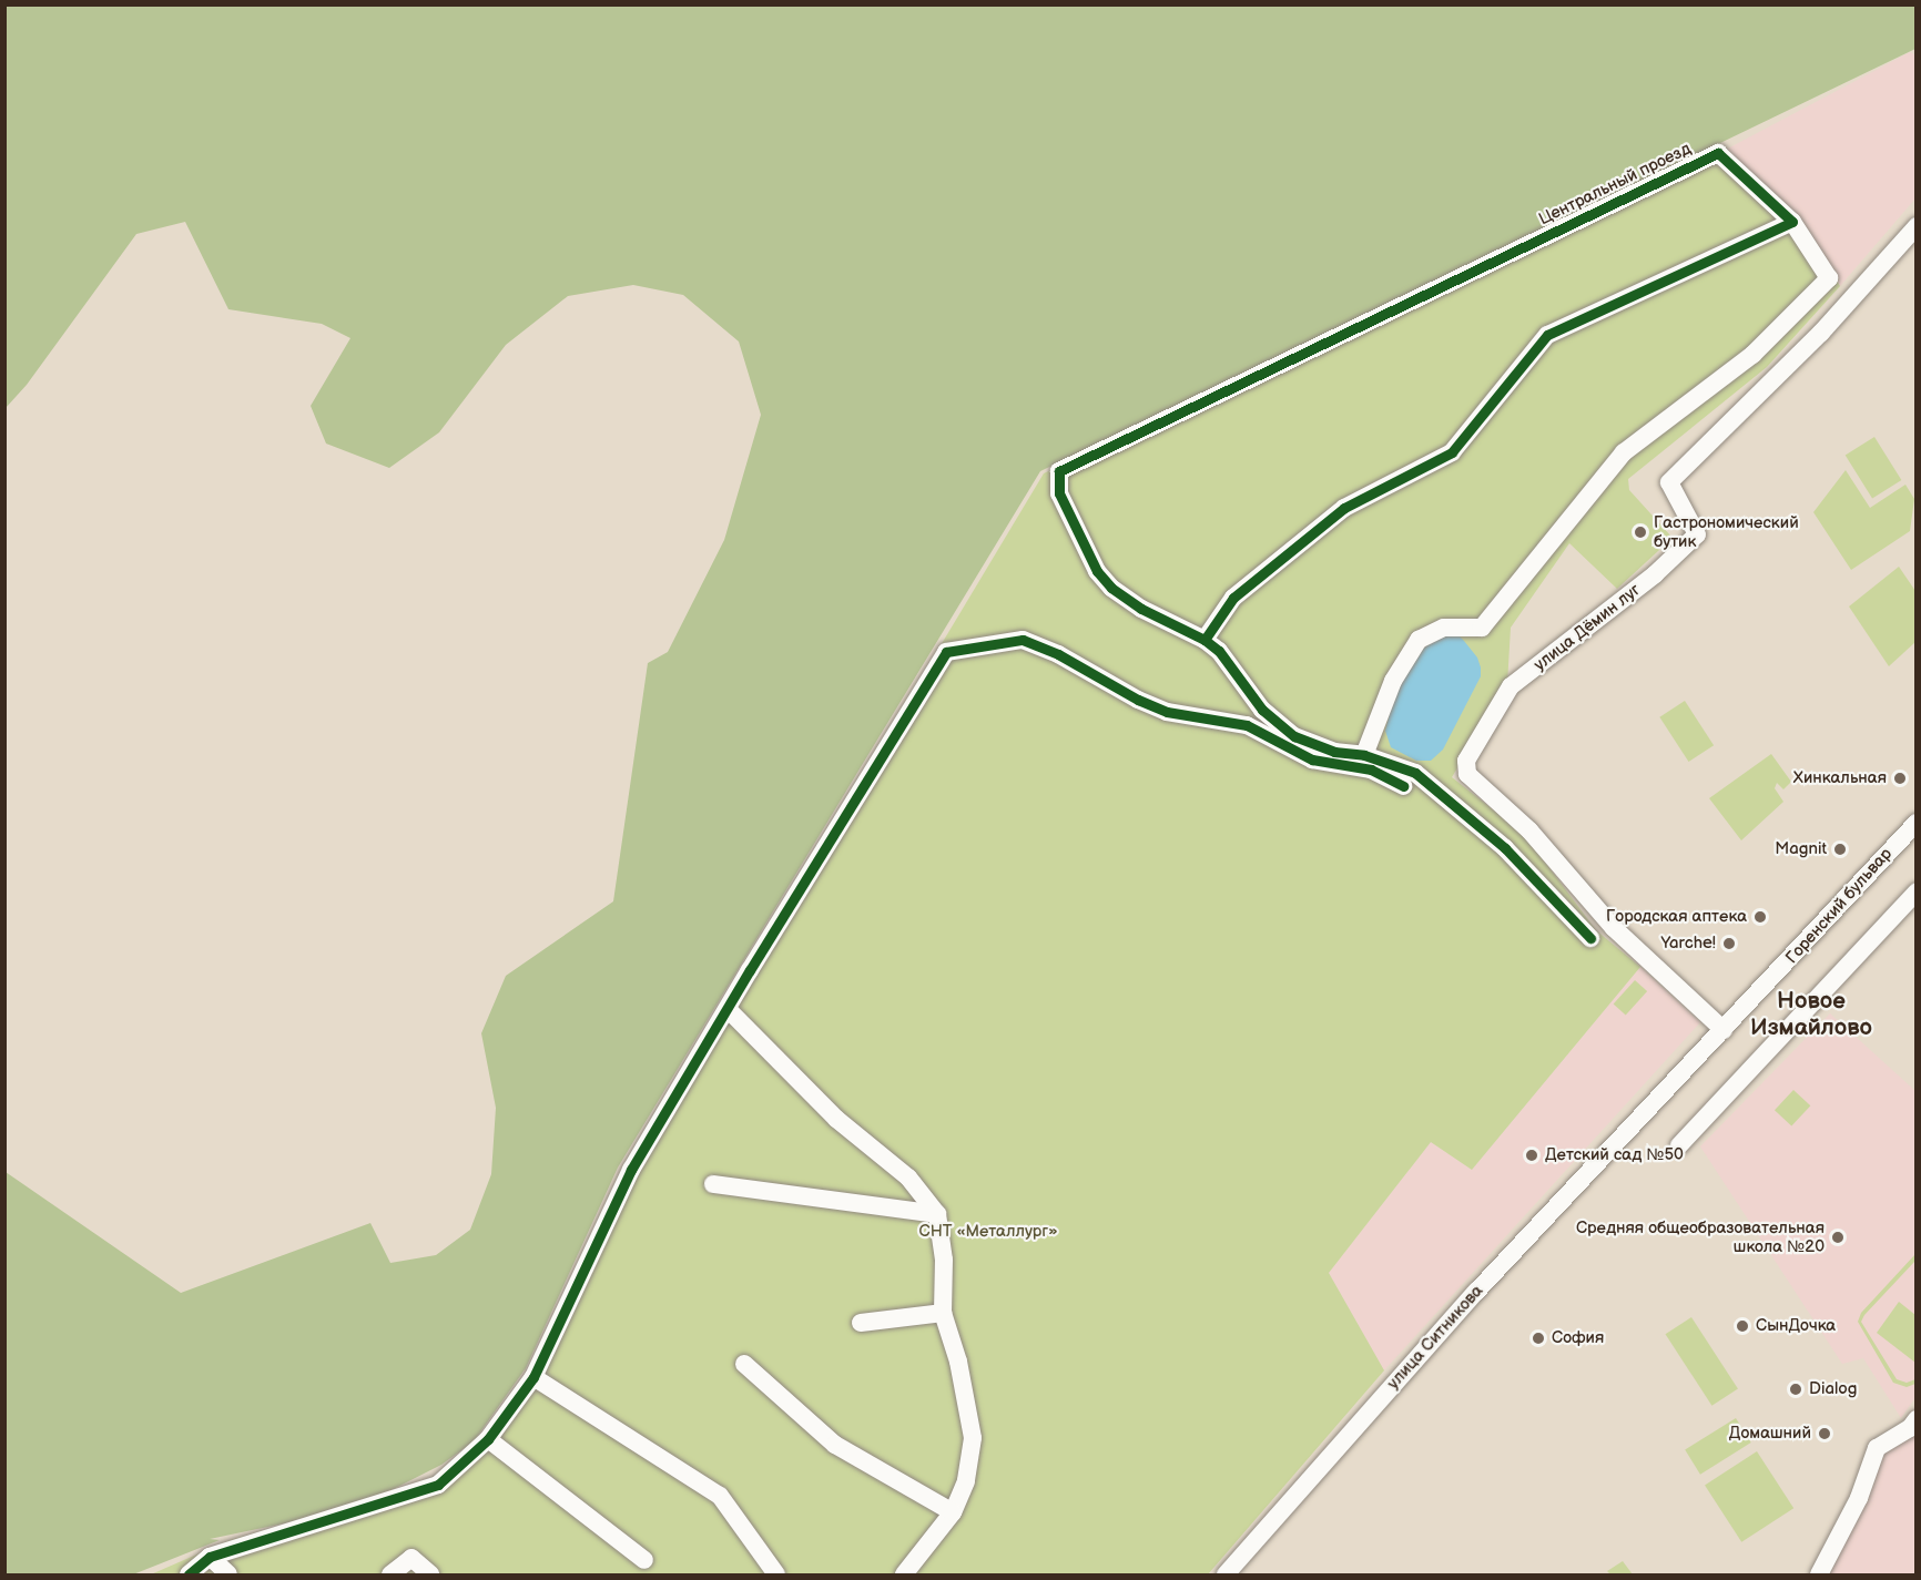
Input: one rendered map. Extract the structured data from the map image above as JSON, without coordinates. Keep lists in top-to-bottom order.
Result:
{
  "streets": {
    "street": [
      "Центральный проезд",
      "улица Дёмин луг",
      "Горенский бульвар",
      "улица Ситникова"
    ]
  },
  "crossings": [
    ["улица Дёмин луг", "Горенский бульвар"],
    ["Горенский бульвар", "улица Ситникова"]
  ],
  "districts": ["Новое Измайлово"],
  "parks": ["СНТ «Металлург»"],
  "places": [
    "Гастрономический бутик",
    "Хинкальная",
    "Magnit",
    "Городская аптека",
    "Yarche!",
    "Детский сад №50",
    "Средняя общеобразовательная школа №20",
    "СынДочка",
    "София",
    "Dialog",
    "Домашний"
  ]
}
